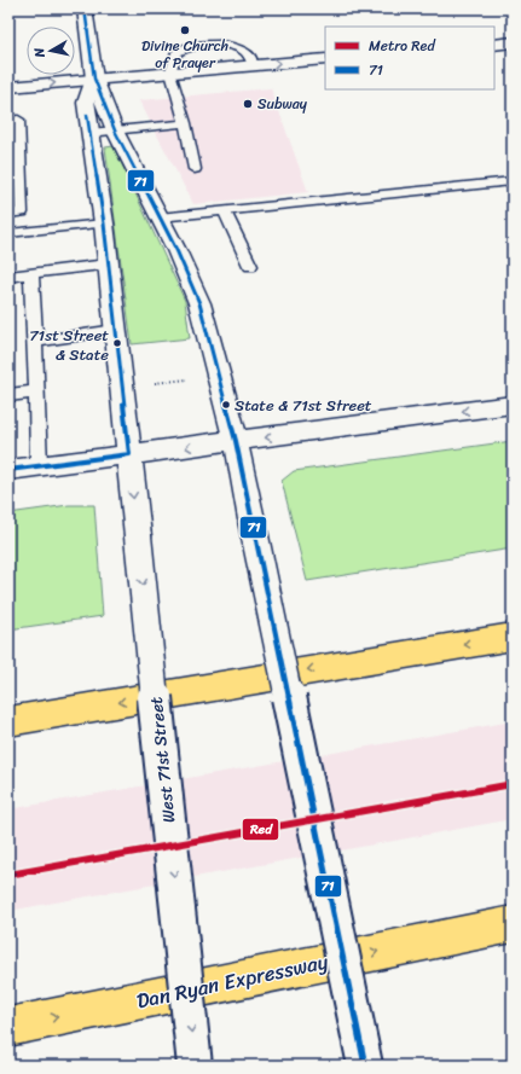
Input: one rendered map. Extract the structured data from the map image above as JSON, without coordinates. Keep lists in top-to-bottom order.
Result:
{
  "streets": {
    "highway": ["Dan Ryan Expressway"],
    "main road": ["West 71st Street"]
  },
  "one_way": ["Dan Ryan Expressway"],
  "places": [
    "Divine Church of Prayer",
    "Subway",
    "71st Street & State",
    "State & 71st Street"
  ],
  "lines": ["transit line 71", "metro line Red"],
  "legend": ["Metro Red", "71"],
  "north": "left"
}
